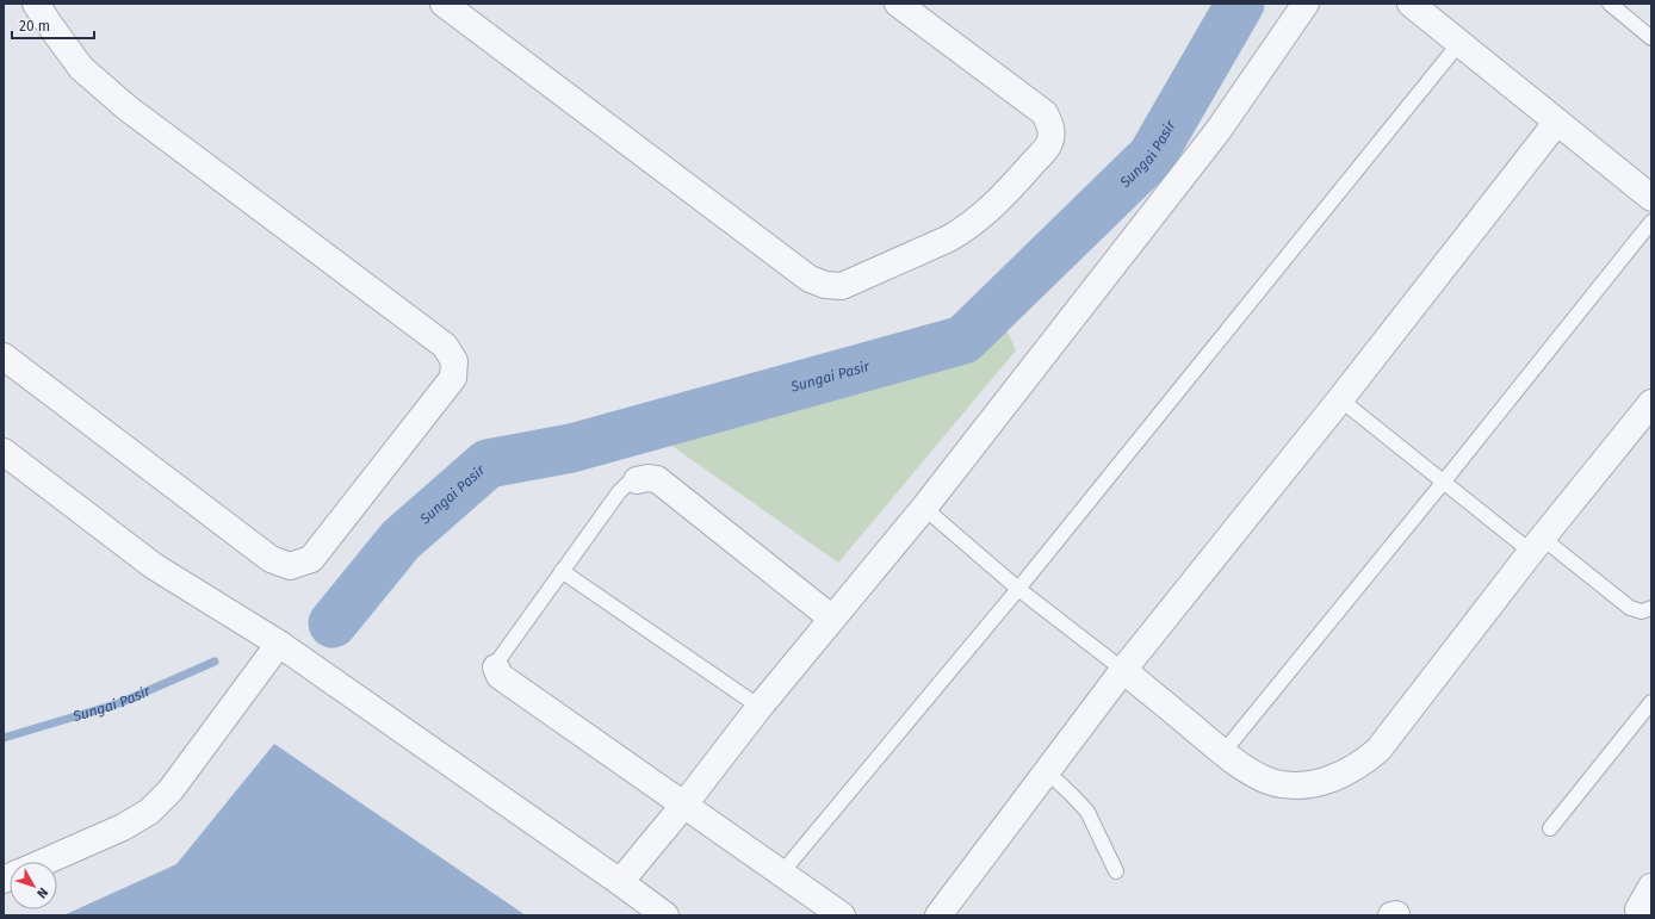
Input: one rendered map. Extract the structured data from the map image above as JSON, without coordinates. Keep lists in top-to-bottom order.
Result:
{
  "water": ["Sungai Pasir"],
  "scale_bar": "20 m",
  "north": "bottom right"
}
